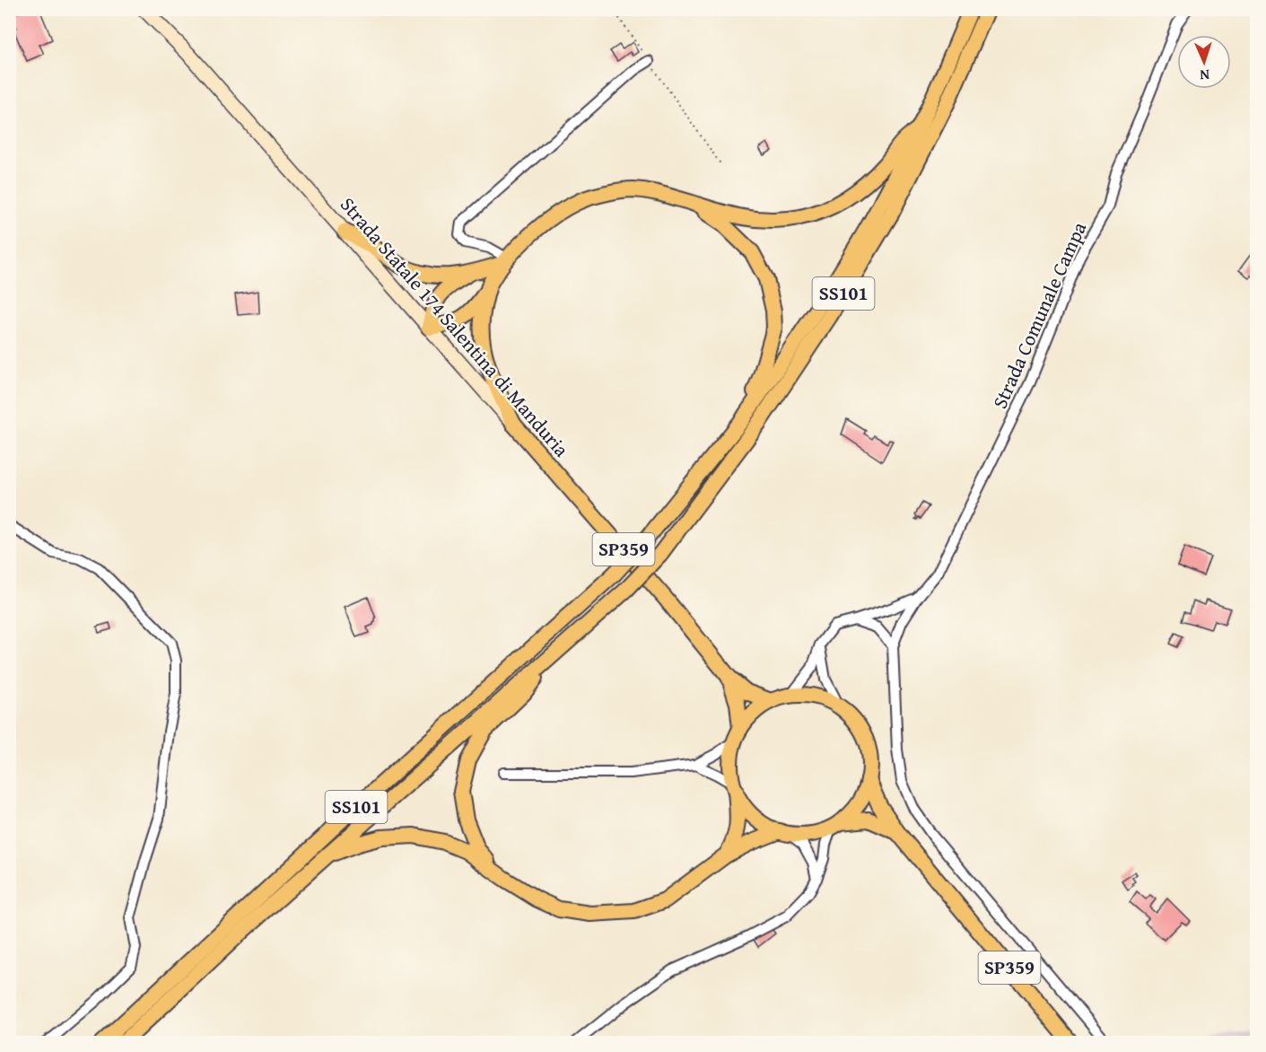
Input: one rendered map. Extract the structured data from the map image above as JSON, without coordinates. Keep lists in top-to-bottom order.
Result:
{
  "streets": {
    "main road": ["SS101", "Strada Statale 174 Salentina di Manduria", "SP359"],
    "street": ["Strada Comunale Campa"]
  },
  "crossings": [
    ["Strada Statale 174 Salentina di Manduria", "SP359"]
  ],
  "north": "bottom"
}
